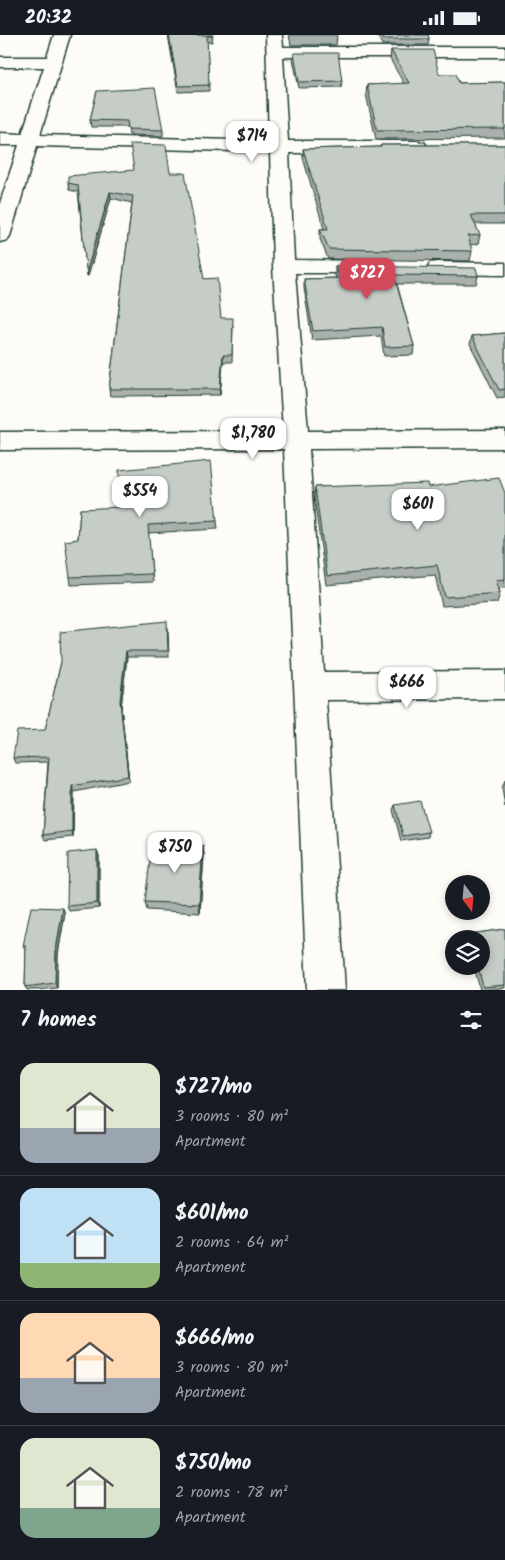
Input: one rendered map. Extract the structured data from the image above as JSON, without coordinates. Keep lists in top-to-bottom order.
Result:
{
  "north": "bottom",
  "page": {
    "status": "20:32",
    "price": [
      "$714",
      "$727",
      "$1,780",
      "$554",
      "$601",
      "$666",
      "$750"
    ],
    "heading": "7 homes",
    "list": [
      {
        "name": "$727/mo",
        "note": "3 rooms · 80 m² · Apartment"
      },
      {
        "name": "$601/mo",
        "note": "2 rooms · 64 m² · Apartment"
      },
      {
        "name": "$666/mo",
        "note": "3 rooms · 80 m² · Apartment"
      },
      {
        "name": "$750/mo",
        "note": "2 rooms · 78 m² · Apartment"
      }
    ]
  }
}
